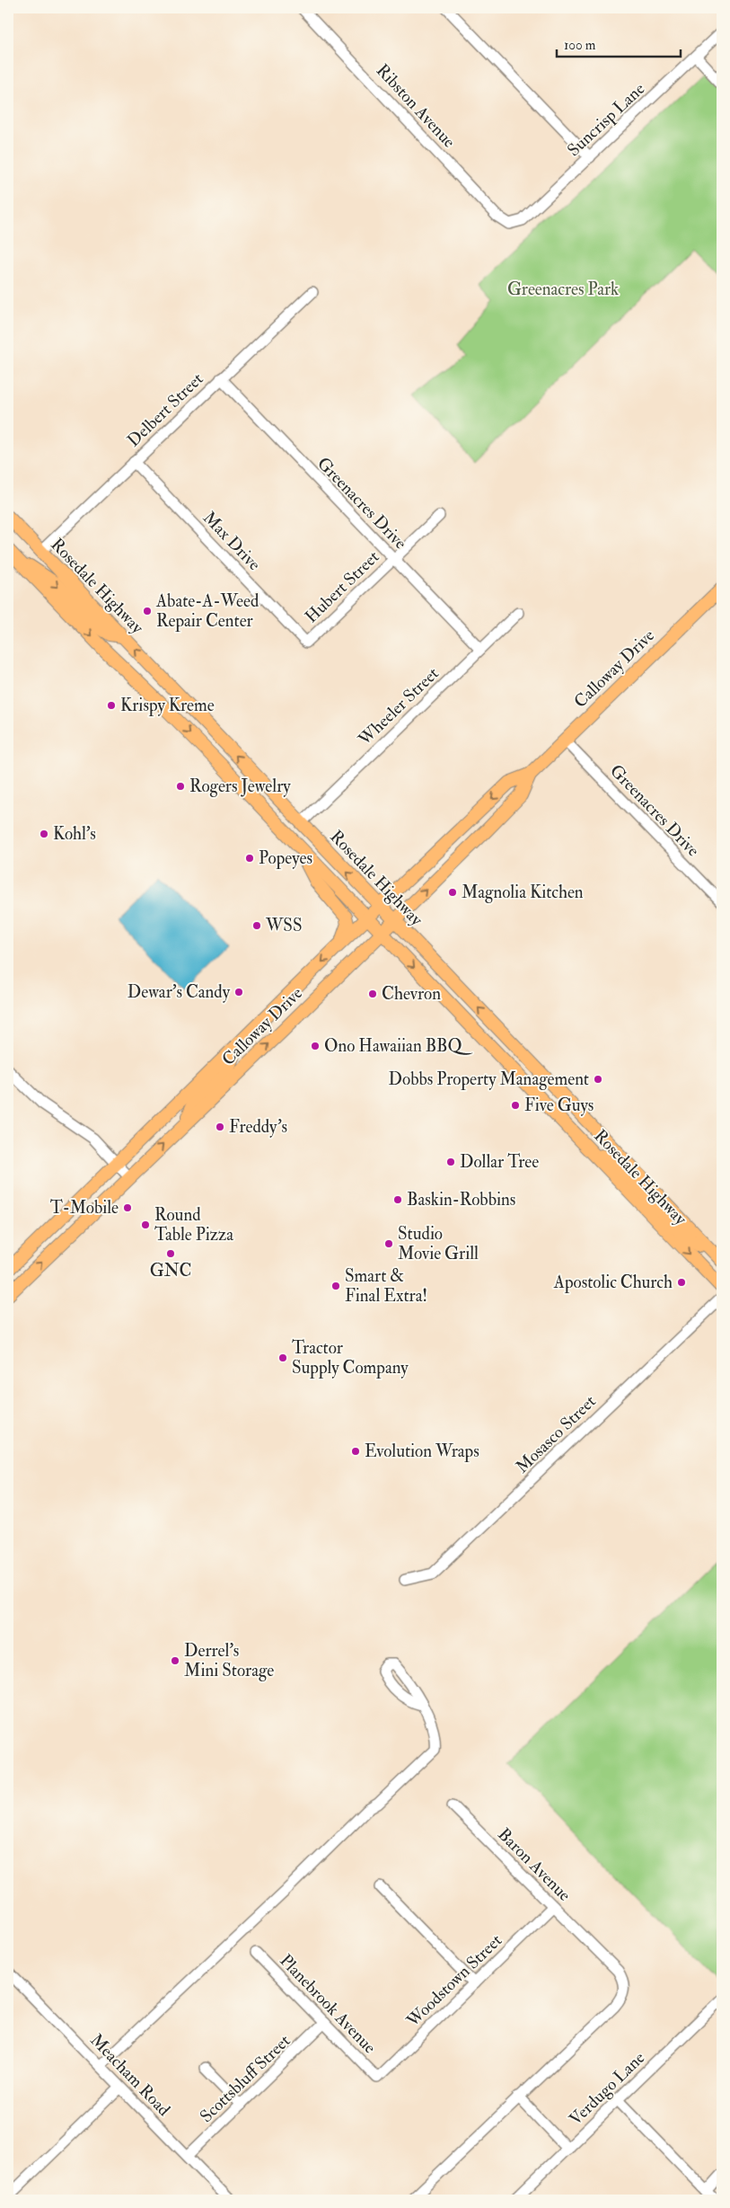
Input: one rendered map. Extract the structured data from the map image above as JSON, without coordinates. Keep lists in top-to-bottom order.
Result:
{
  "streets": {
    "main road": ["Rosedale Highway", "Calloway Drive"],
    "street": [
      "Ribston Avenue",
      "Suncrisp Lane",
      "Delbert Street",
      "Greenacres Drive",
      "Max Drive",
      "Hubert Street",
      "Wheeler Street",
      "Mosasco Street",
      "Baron Avenue",
      "Woodstown Street",
      "Planebrook Avenue",
      "Meacham Road",
      "Scottsbluff Street",
      "Verdugo Lane"
    ]
  },
  "crossings": [
    ["Ribston Avenue", "Suncrisp Lane"],
    ["Delbert Street", "Greenacres Drive"],
    ["Delbert Street", "Max Drive"],
    ["Delbert Street", "Rosedale Highway"],
    ["Greenacres Drive", "Hubert Street"],
    ["Greenacres Drive", "Calloway Drive"],
    ["Greenacres Drive", "Wheeler Street"],
    ["Max Drive", "Hubert Street"],
    ["Rosedale Highway", "Calloway Drive"],
    ["Rosedale Highway", "Wheeler Street"],
    ["Baron Avenue", "Woodstown Street"],
    ["Woodstown Street", "Planebrook Avenue"],
    ["Planebrook Avenue", "Scottsbluff Street"],
    ["Meacham Road", "Scottsbluff Street"]
  ],
  "parks": ["Greenacres Park"],
  "places": [
    "Abate-A-Weed Repair Center",
    "Krispy Kreme",
    "Rogers Jewelry",
    "Kohl's",
    "Popeyes",
    "Magnolia Kitchen",
    "WSS",
    "Dewar's Candy",
    "Chevron",
    "Ono Hawaiian BBQ",
    "Dobbs Property Management",
    "Five Guys",
    "Freddy's",
    "Dollar Tree",
    "Baskin-Robbins",
    "T-Mobile",
    "Round Table Pizza",
    "Studio Movie Grill",
    "GNC",
    "Apostolic Church",
    "Smart & Final Extra!",
    "Tractor Supply Company",
    "Evolution Wraps",
    "Derrel's Mini Storage"
  ],
  "scale_bar": "100 m"
}
